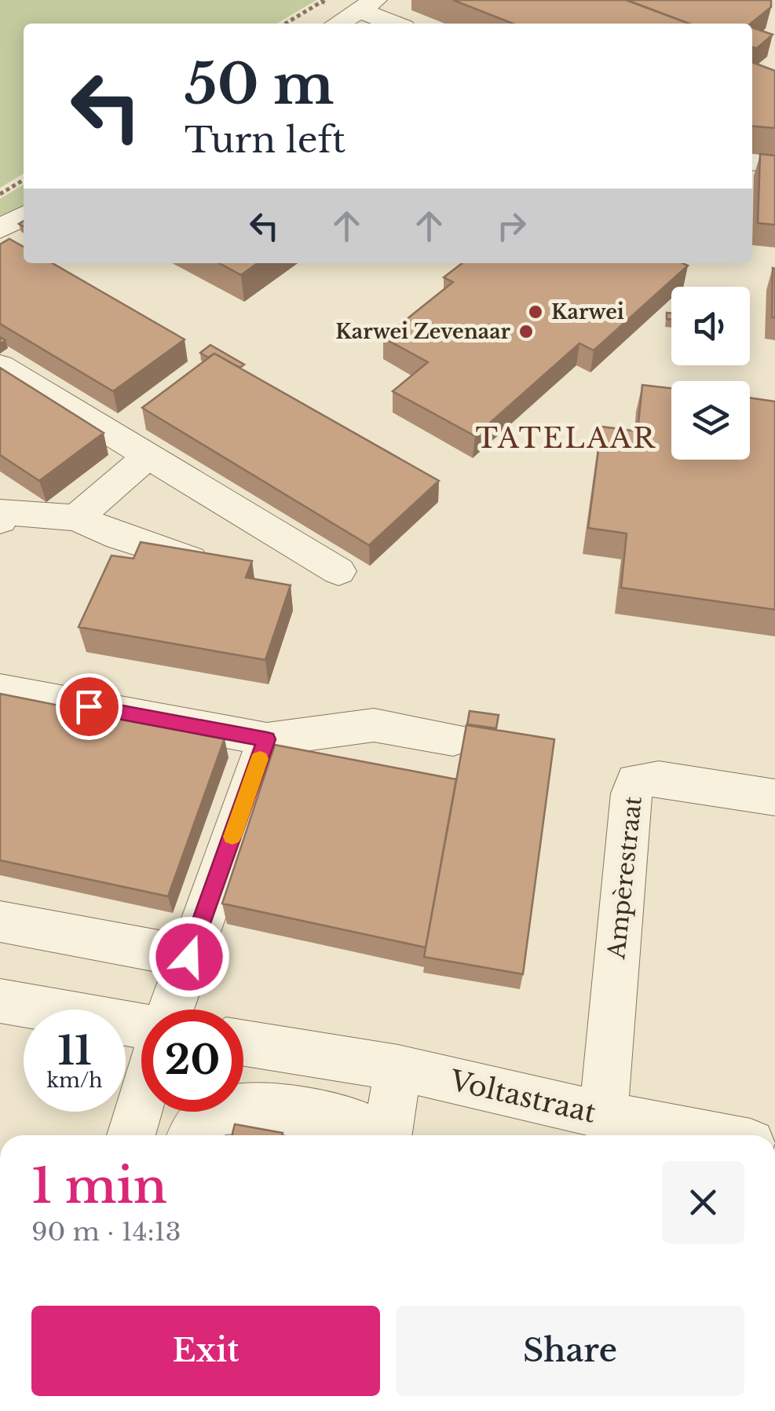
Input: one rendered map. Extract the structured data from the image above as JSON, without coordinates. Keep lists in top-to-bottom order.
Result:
{
  "streets": {
    "street": ["Ampèrestraat", "Voltastraat"]
  },
  "crossings": [
    ["Ampèrestraat", "Voltastraat"]
  ],
  "districts": ["TATELAAR"],
  "places": ["Karwei", "Karwei Zevenaar"],
  "page": {
    "turn": ["50 m", "Turn left"],
    "speed": "11 km/h",
    "limit": "20",
    "heading": ["1 min", "90 m · 14:13"],
    "buttons": ["Exit", "Share"]
  }
}
